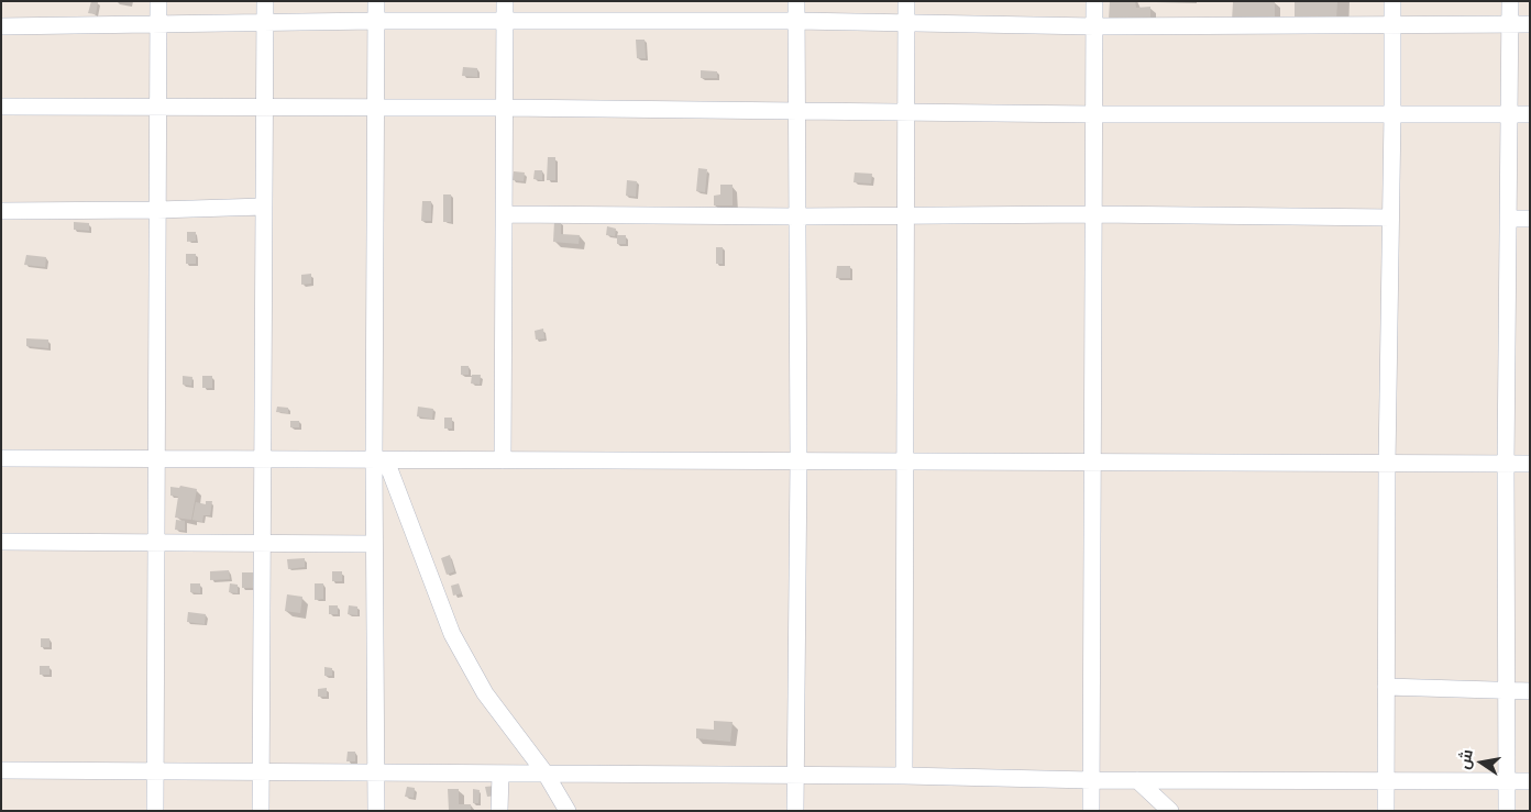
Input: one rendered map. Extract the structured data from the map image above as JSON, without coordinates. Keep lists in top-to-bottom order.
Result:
{
  "north": "left"
}
